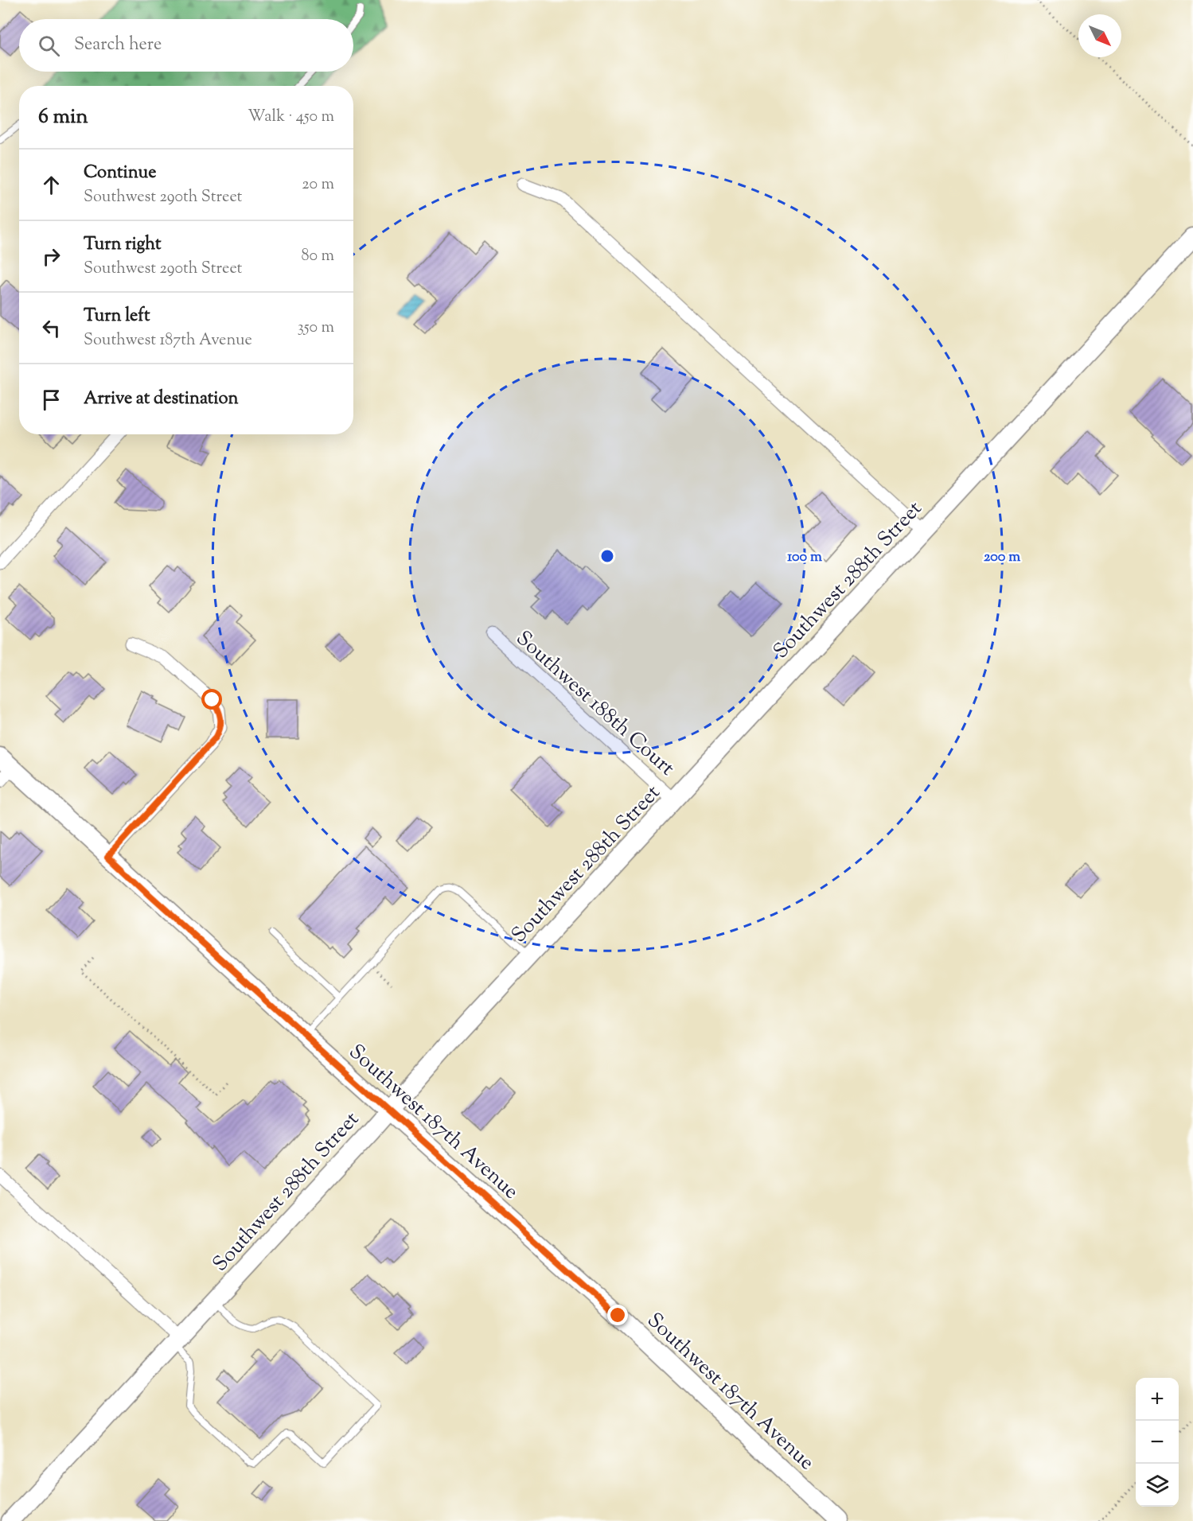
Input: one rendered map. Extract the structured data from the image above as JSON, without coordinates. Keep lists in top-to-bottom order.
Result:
{
  "streets": {
    "street": ["Southwest 288th Street", "Southwest 188th Court", "Southwest 187th Avenue"]
  },
  "crossings": [
    ["Southwest 288th Street", "Southwest 188th Court"],
    ["Southwest 288th Street", "Southwest 187th Avenue"]
  ],
  "north": "bottom right",
  "page": {
    "search": "Search here",
    "heading": ["6 min", "Walk · 450 m"],
    "list": [
      ["Continue", "Southwest 290th Street", "20 m"],
      ["Turn right", "Southwest 290th Street", "80 m"],
      ["Turn left", "Southwest 187th Avenue", "350 m"],
      "Arrive at destination"
    ],
    "map_buttons": ["+", "−"]
  },
  "rings": ["100 m", "200 m"]
}
